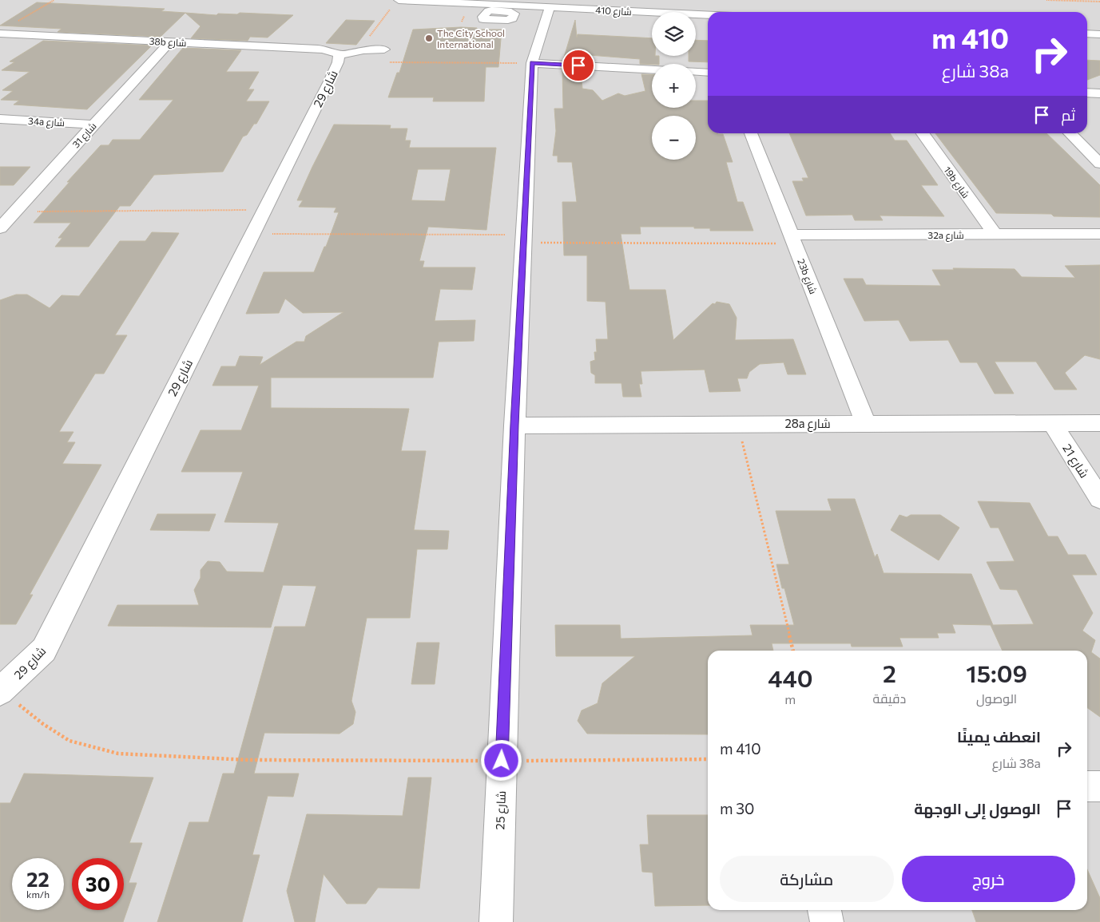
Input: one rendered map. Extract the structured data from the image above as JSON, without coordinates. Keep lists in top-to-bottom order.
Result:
{
  "streets": {
    "street": [
      "شارع 410",
      "38b شارع",
      "شارع 29",
      "34a شارع",
      "شارع 31",
      "19b شارع",
      "32a شارع",
      "23b شارع",
      "28a شارع",
      "شارع 21",
      "شارع 25"
    ]
  },
  "crossings": [
    ["شارع 410", "شارع 25"],
    ["38b شارع", "شارع 29"],
    ["38b شارع", "شارع 31"],
    ["34a شارع", "شارع 31"],
    ["19b شارع", "32a شارع"],
    ["32a شارع", "23b شارع"],
    ["23b شارع", "28a شارع"],
    ["28a شارع", "شارع 21"],
    ["28a شارع", "شارع 25"]
  ],
  "places": ["The City School International"],
  "page": {
    "map_buttons": ["+", "−"],
    "turn": ["410 m", "38a شارع"],
    "then": "ثم",
    "eta": [
      "15:09",
      "الوصول",
      "2",
      "دقيقة",
      "440",
      "m"
    ],
    "list": [
      {
        "name": "انعطف يمينًا",
        "note": "38a شارع",
        "value": "410 m"
      },
      {
        "name": "الوصول إلى الوجهة",
        "value": "30 m"
      }
    ],
    "buttons": ["خروج", "مشاركة"],
    "speed": "22 km/h",
    "limit": "30"
  }
}
